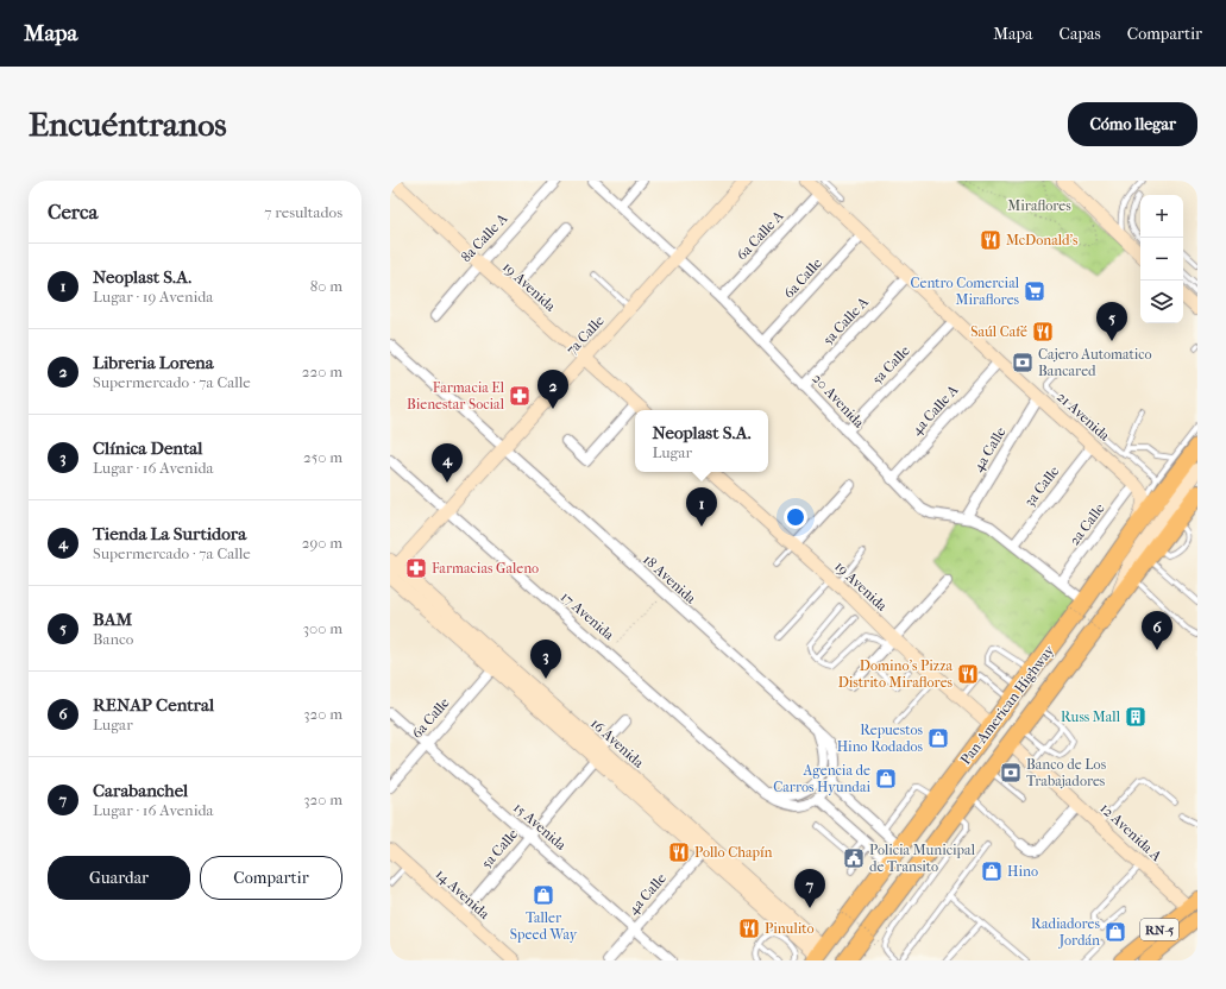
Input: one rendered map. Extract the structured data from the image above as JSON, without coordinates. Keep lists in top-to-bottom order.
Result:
{
  "streets": {
    "highway": ["Pan-American Highway"],
    "main road": ["RN-5"],
    "street": [
      "6a Calle A",
      "8a Calle A",
      "6a Calle",
      "19 Avenida",
      "5a Calle A",
      "7a Calle",
      "5a Calle",
      "20 Avenida",
      "4a Calle A",
      "21 Avenida",
      "4a Calle",
      "3a Calle",
      "2a Calle",
      "18 Avenida",
      "17 Avenida",
      "16 Avenida",
      "15 Avenida",
      "12 Avenida A",
      "14 Avenida"
    ]
  },
  "crossings": [
    ["6a Calle A", "20 Avenida"],
    ["6a Calle A", "21 Avenida"],
    ["8a Calle A", "19 Avenida"],
    ["6a Calle", "20 Avenida"],
    ["6a Calle", "21 Avenida"],
    ["6a Calle", "16 Avenida"],
    ["6a Calle", "15 Avenida"],
    ["19 Avenida", "7a Calle"],
    ["19 Avenida", "Pan-American Highway"],
    ["5a Calle A", "20 Avenida"],
    ["5a Calle A", "21 Avenida"],
    ["7a Calle", "20 Avenida"],
    ["7a Calle", "18 Avenida"],
    ["7a Calle", "17 Avenida"],
    ["7a Calle", "16 Avenida"],
    ["5a Calle", "20 Avenida"],
    ["5a Calle", "21 Avenida"],
    ["5a Calle", "16 Avenida"],
    ["5a Calle", "15 Avenida"],
    ["5a Calle", "14 Avenida"],
    ["20 Avenida", "4a Calle A"],
    ["20 Avenida", "4a Calle"],
    ["20 Avenida", "3a Calle"],
    ["20 Avenida", "2a Calle"],
    ["20 Avenida", "Pan-American Highway"],
    ["4a Calle A", "21 Avenida"],
    ["21 Avenida", "4a Calle"],
    ["21 Avenida", "3a Calle"],
    ["21 Avenida", "2a Calle"],
    ["4a Calle", "16 Avenida"],
    ["4a Calle", "15 Avenida"],
    ["Pan-American Highway", "16 Avenida"],
    ["Pan-American Highway", "12 Avenida A"],
    ["12 Avenida A", "RN-5"]
  ],
  "parks": ["Miraflores"],
  "places": {
    "restaurant": [
      "McDonald's",
      "Saúl Café",
      "Domino's Pizza Distrito Miraflores",
      "Pollo Chapín",
      "Pinulito"
    ],
    "supermarket": ["Centro Comercial Miraflores"],
    "bank": ["Cajero Automatico Bancared", "Banco de Los Trabajadores"],
    "pharmacy": ["Farmacia El Bienestar Social", "Farmacias Galeno"],
    "building": ["Russ Mall"],
    "shop": [
      "Repuestos Hino Rodados",
      "Agencia de Carros Hyundai",
      "Hino",
      "Taller Speed Way",
      "Radiadores Jordán"
    ],
    "public building": ["Policia Municipal de Transito"]
  },
  "page": {
    "header": "Mapa",
    "nav": ["Mapa", "Capas", "Compartir"],
    "buttons": [
      "Cómo llegar",
      ["Guardar", "Compartir"]
    ],
    "title": "Encuéntranos",
    "heading": ["Cerca", "7 resultados"],
    "map_buttons": ["+", "−"],
    "list": [
      {
        "mark": "1",
        "name": "Neoplast S.A.",
        "note": "Lugar · 19 Avenida",
        "value": "80 m"
      },
      {
        "mark": "2",
        "name": "Libreria Lorena",
        "note": "Supermercado · 7a Calle",
        "value": "220 m"
      },
      {
        "mark": "3",
        "name": "Clínica Dental",
        "note": "Lugar · 16 Avenida",
        "value": "250 m"
      },
      {
        "mark": "4",
        "name": "Tienda La Surtidora",
        "note": "Supermercado · 7a Calle",
        "value": "290 m"
      },
      {
        "mark": "5",
        "name": "BAM",
        "note": "Banco",
        "value": "300 m"
      },
      {
        "mark": "6",
        "name": "RENAP Central",
        "note": "Lugar",
        "value": "320 m"
      },
      {
        "mark": "7",
        "name": "Carabanchel",
        "note": "Lugar · 16 Avenida",
        "value": "320 m"
      }
    ],
    "pins": [
      "5",
      "2",
      "4",
      "1",
      "6",
      "3",
      "7"
    ],
    "popup": ["Neoplast S.A.", "Lugar"]
  }
}
